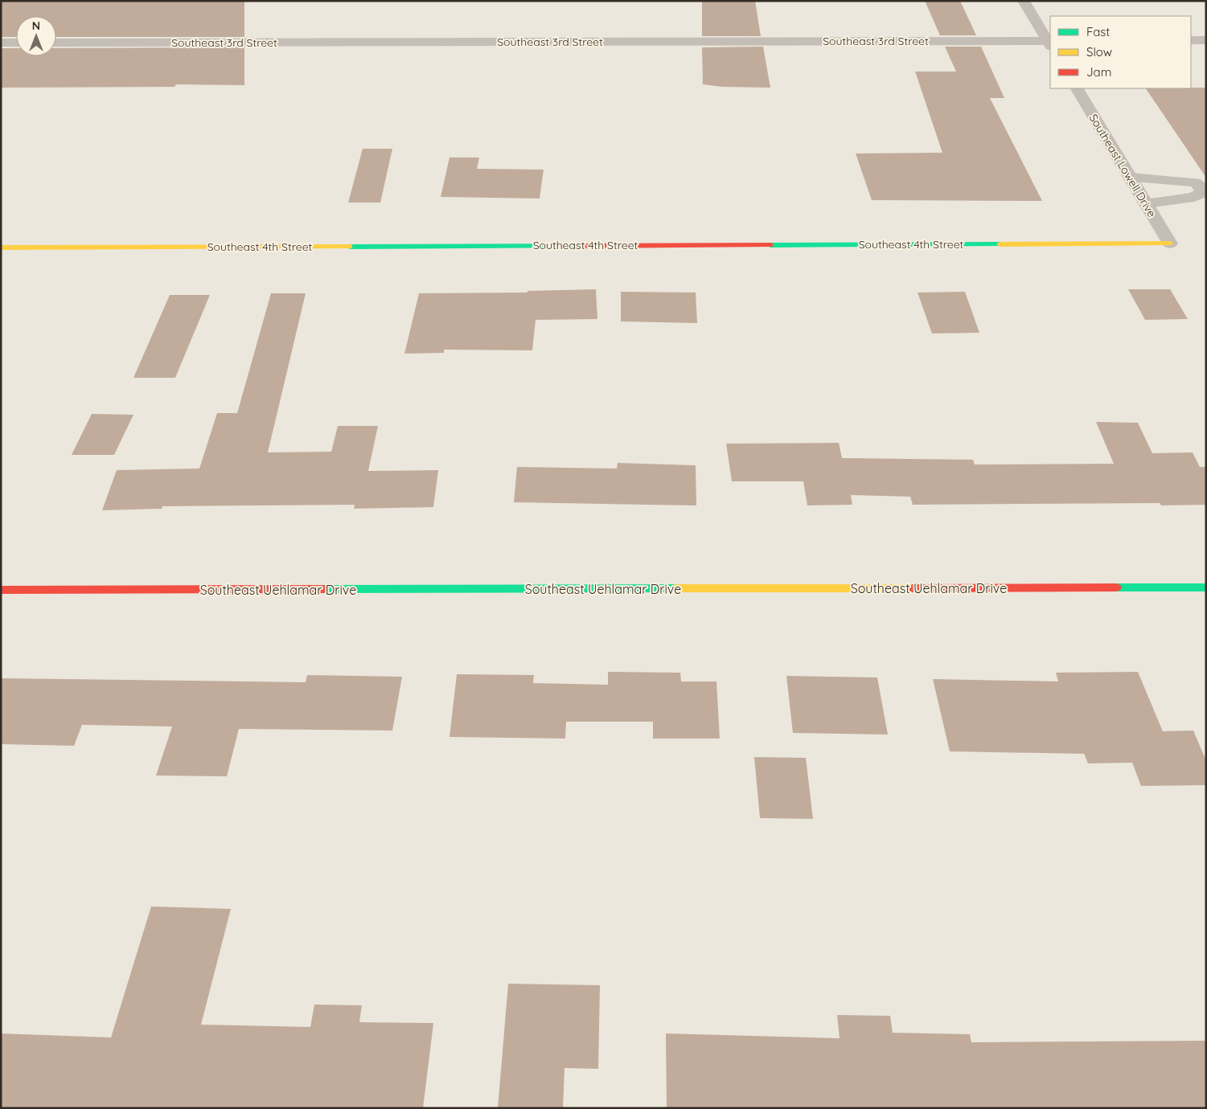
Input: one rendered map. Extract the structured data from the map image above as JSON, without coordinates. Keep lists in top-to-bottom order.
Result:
{
  "streets": {
    "street": [
      "Southeast 3rd Street",
      "Southeast Lowell Drive",
      "Southeast 4th Street",
      "Southeast Uehlamar Drive"
    ]
  },
  "crossings": [
    ["Southeast Lowell Drive", "Southeast 4th Street"]
  ],
  "legend": ["Fast", "Slow", "Jam"],
  "north": "top"
}
